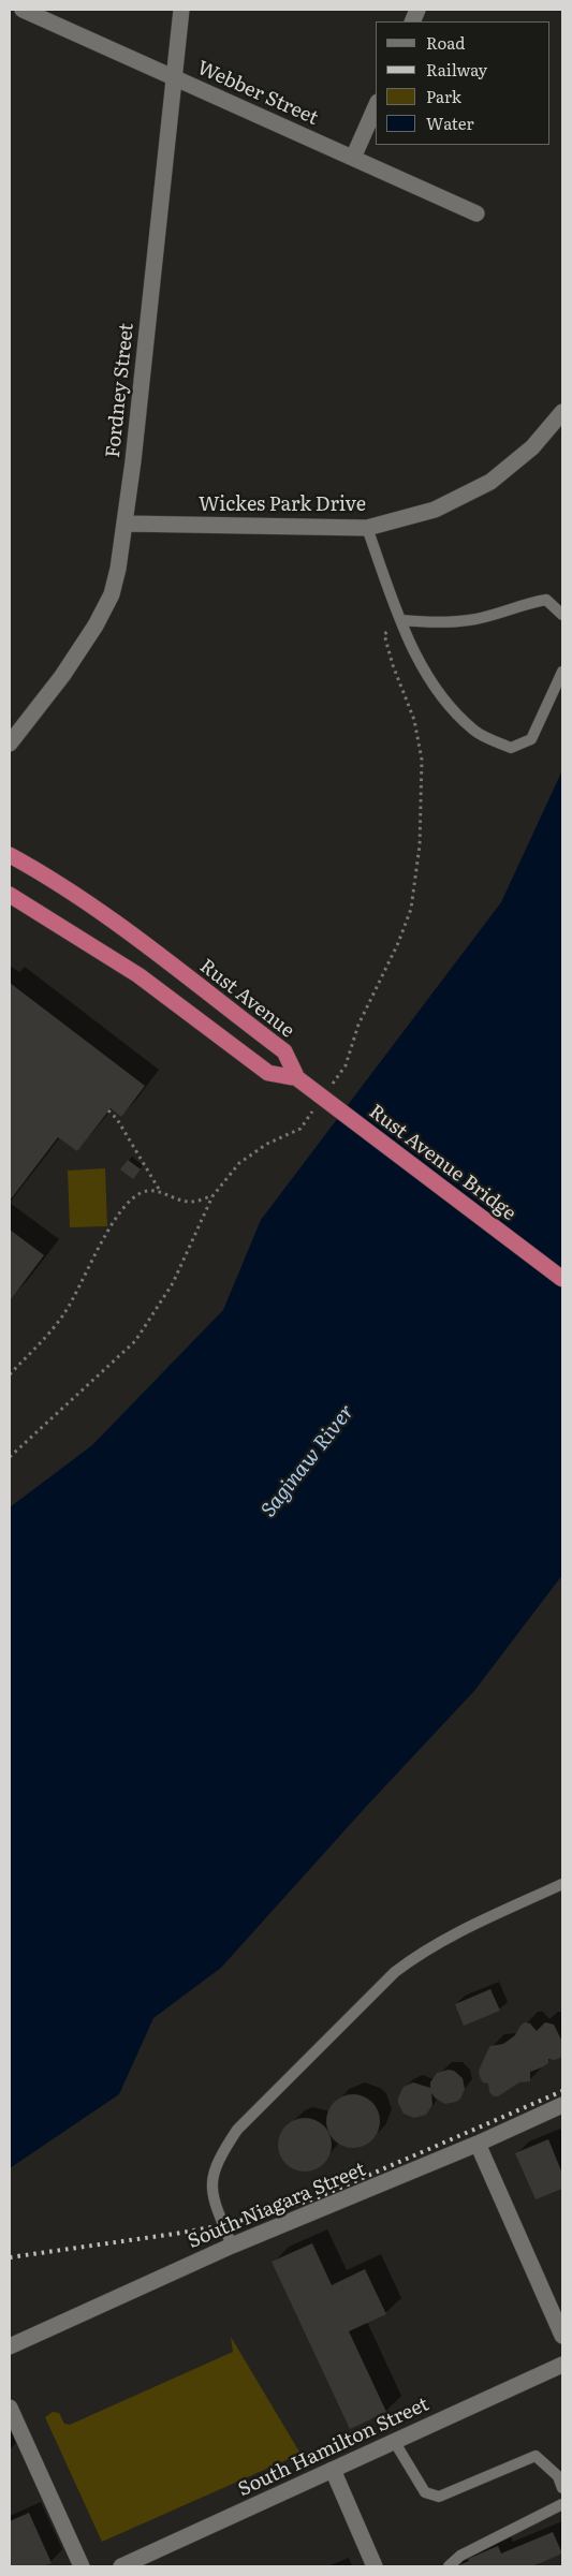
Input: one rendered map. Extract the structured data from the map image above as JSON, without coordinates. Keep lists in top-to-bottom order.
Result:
{
  "streets": {
    "highway": ["Rust Avenue", "Rust Avenue Bridge"],
    "street": [
      "Webber Street",
      "Fordney Street",
      "Wickes Park Drive",
      "South Niagara Street",
      "South Hamilton Street"
    ]
  },
  "crossings": [
    ["Webber Street", "Fordney Street"],
    ["Fordney Street", "Wickes Park Drive"],
    ["Rust Avenue", "Rust Avenue Bridge"]
  ],
  "water": ["Saginaw River"],
  "legend": [
    "Road",
    "Railway",
    "Park",
    "Water"
  ]
}
